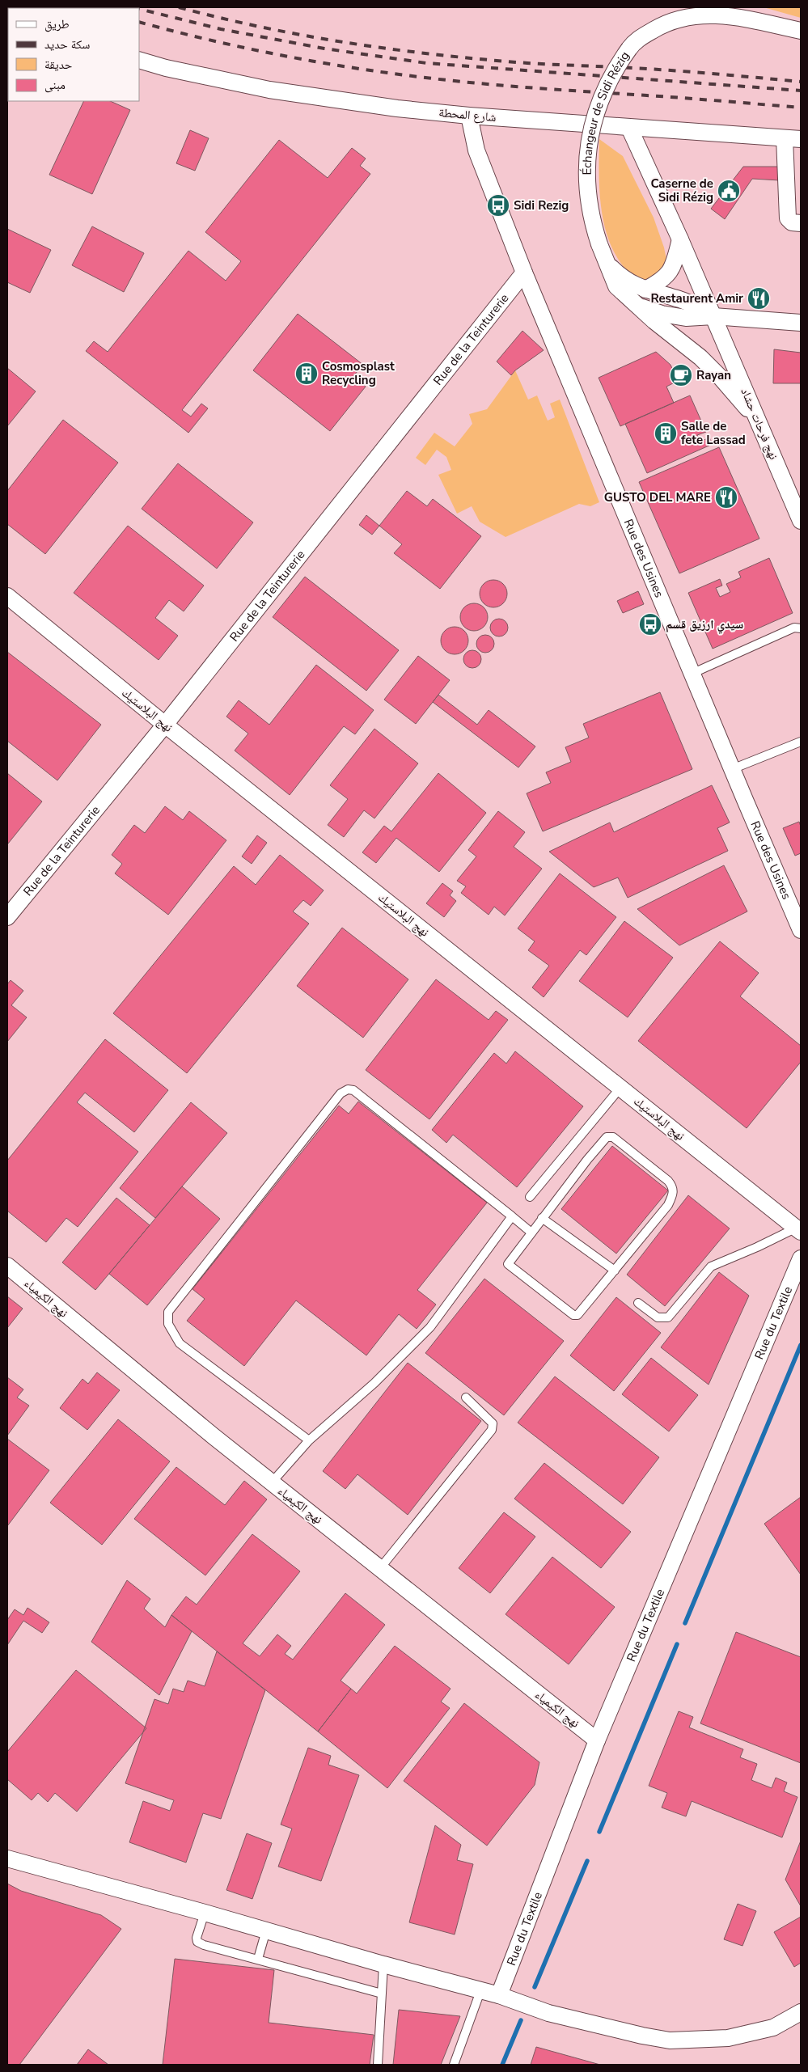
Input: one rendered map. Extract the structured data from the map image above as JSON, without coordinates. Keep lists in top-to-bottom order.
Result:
{
  "streets": {
    "street": [
      "شارع المحطة",
      "Échangeur de Sidi Rézig",
      "Rue de la Teinturerie",
      "نهج فرحات حشاد",
      "Rue des Usines",
      "نهج البلاستيك",
      "نهج الكيمياء",
      "Rue du Textile"
    ]
  },
  "crossings": [
    ["شارع المحطة", "نهج فرحات حشاد"],
    ["شارع المحطة", "Rue des Usines"],
    ["Rue de la Teinturerie", "Rue des Usines"],
    ["Rue de la Teinturerie", "نهج البلاستيك"],
    ["نهج الكيمياء", "Rue du Textile"]
  ],
  "places": {
    "public building": ["Caserne de Sidi Rézig"],
    "bus stop": ["Sidi Rezig", "سيدي ارزيق قسم"],
    "restaurant": ["Restaurent Amir", "GUSTO DEL MARE"],
    "building": ["Cosmosplast Recycling", "Salle de fete Lassad"],
    "cafe": ["Rayan"]
  },
  "legend": [
    "طريق",
    "سكة حديد",
    "حديقة",
    "مبنى"
  ]
}
